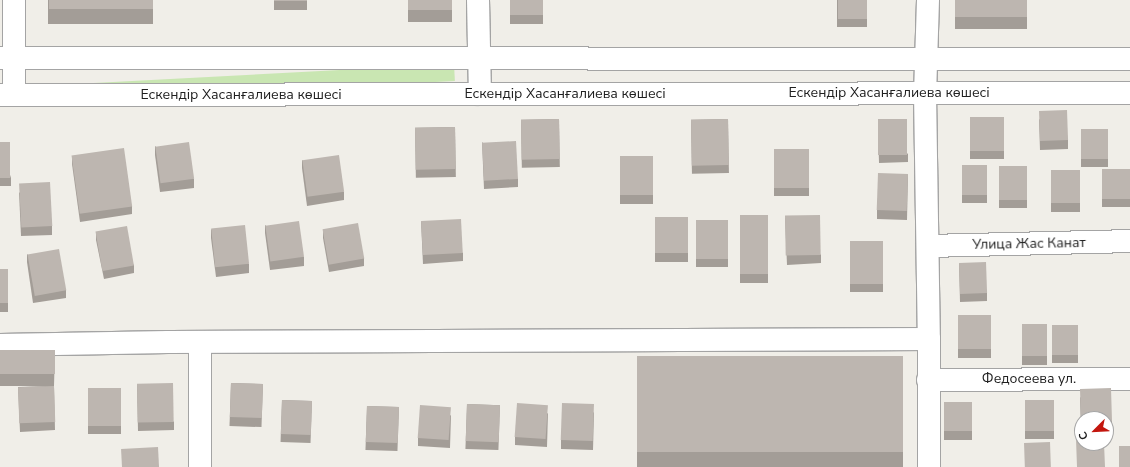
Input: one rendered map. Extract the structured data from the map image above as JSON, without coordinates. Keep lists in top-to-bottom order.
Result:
{
  "streets": {
    "street": ["Ескендір Хасанғалиева көшесі", "Улица Жас Канат", "Федосеева ул."]
  },
  "north": "bottom left"
}
